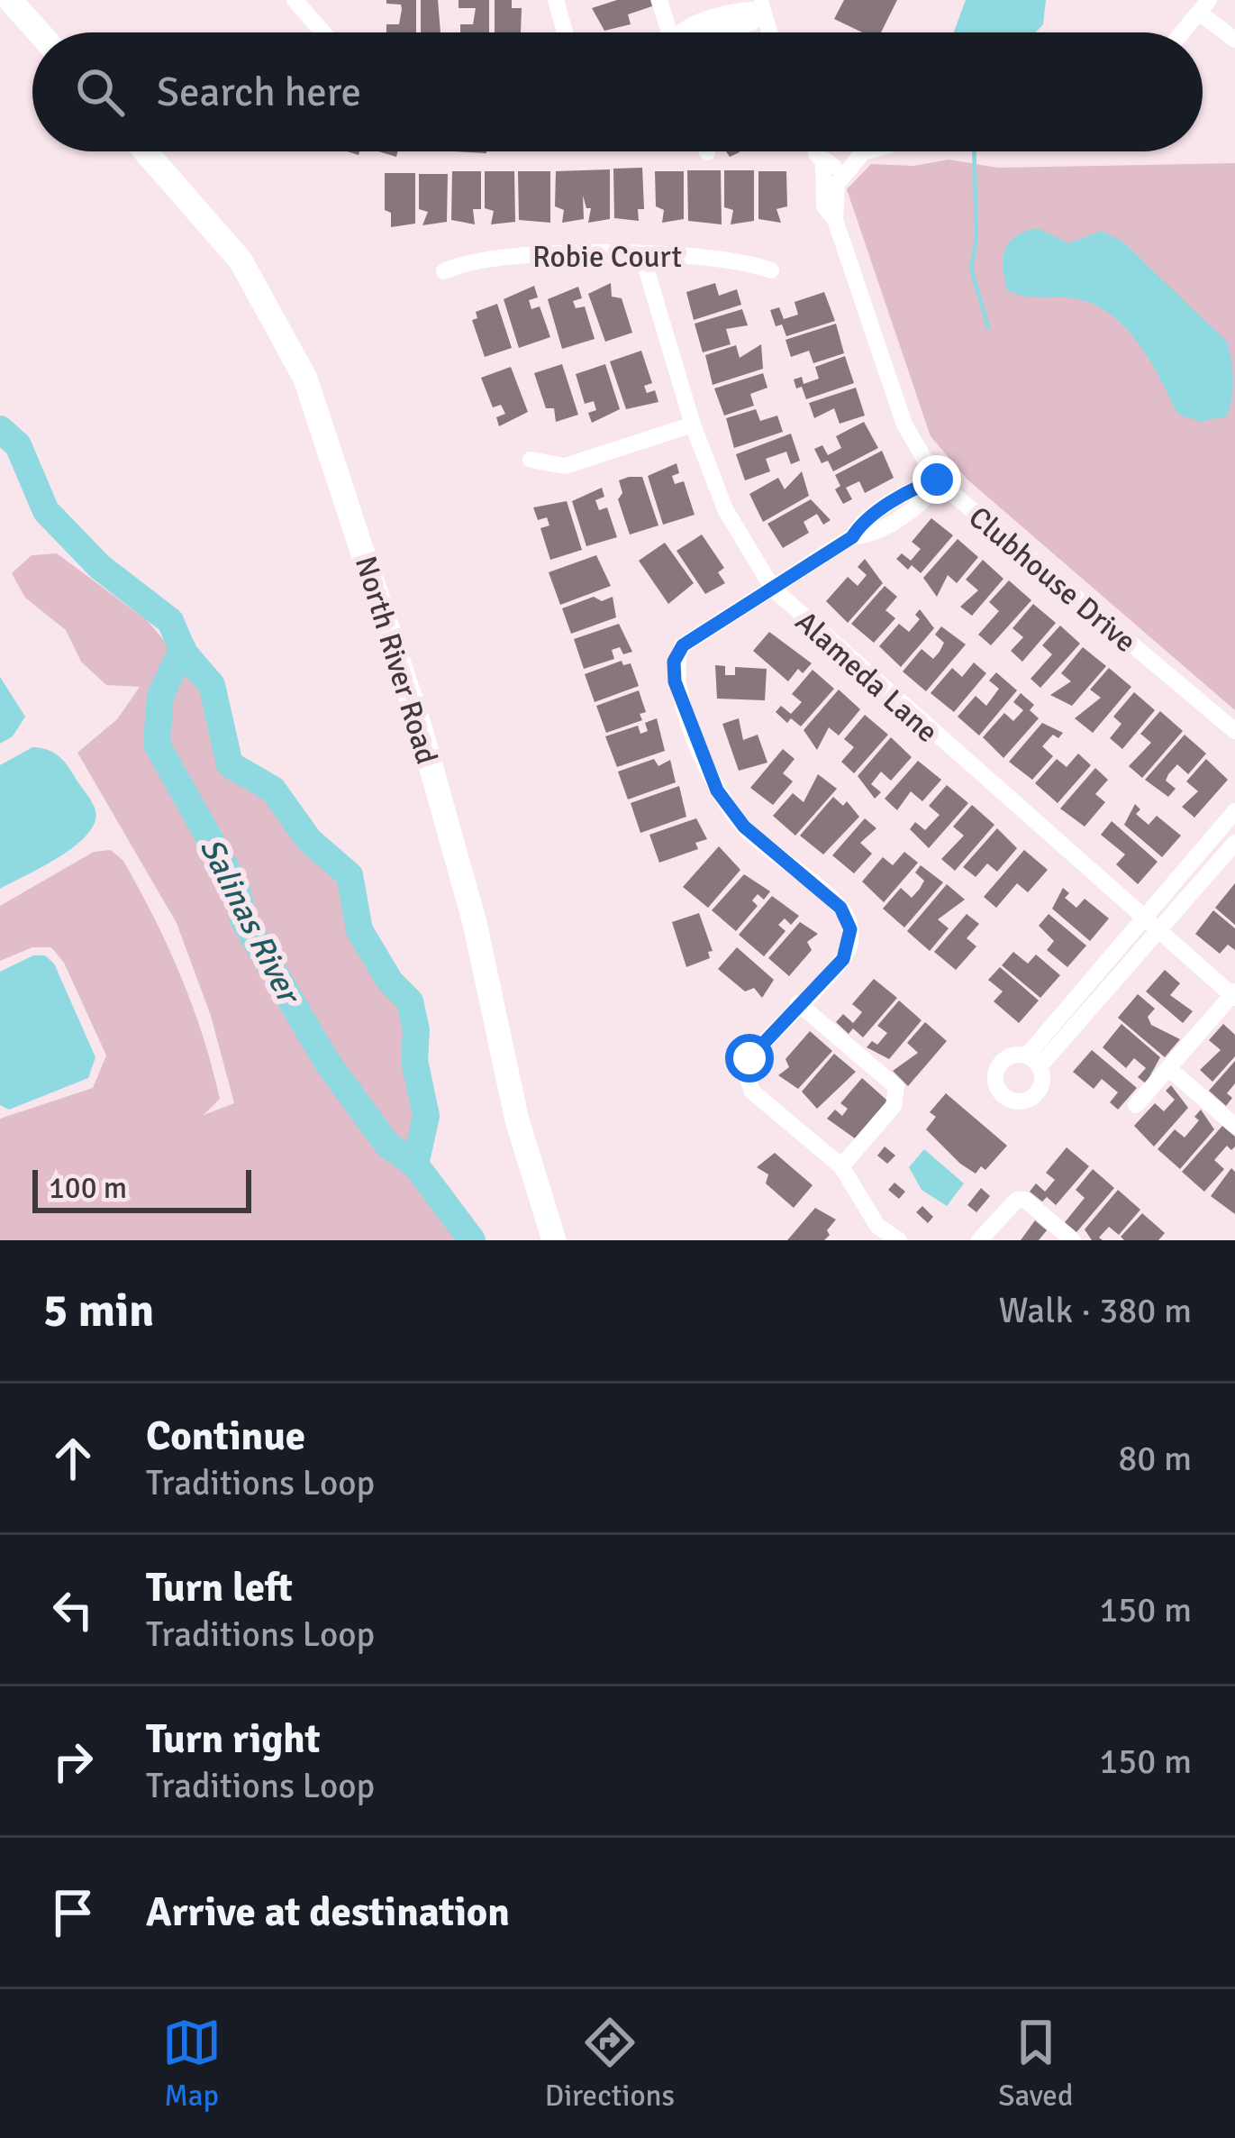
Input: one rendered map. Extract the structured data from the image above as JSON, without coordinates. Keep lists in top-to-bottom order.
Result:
{
  "streets": {
    "main road": ["North River Road"],
    "street": ["Robie Court", "Clubhouse Drive", "Alameda Lane"]
  },
  "crossings": [
    ["Robie Court", "Alameda Lane"]
  ],
  "water": ["Salinas River"],
  "scale_bar": "100 m",
  "page": {
    "search": "Search here",
    "scale": "100 m",
    "heading": ["5 min", "Walk · 380 m"],
    "list": [
      ["Continue", "Traditions Loop", "80 m"],
      ["Turn left", "Traditions Loop", "150 m"],
      ["Turn right", "Traditions Loop", "150 m"],
      "Arrive at destination"
    ],
    "nav": ["Map", "Directions", "Saved"]
  }
}
